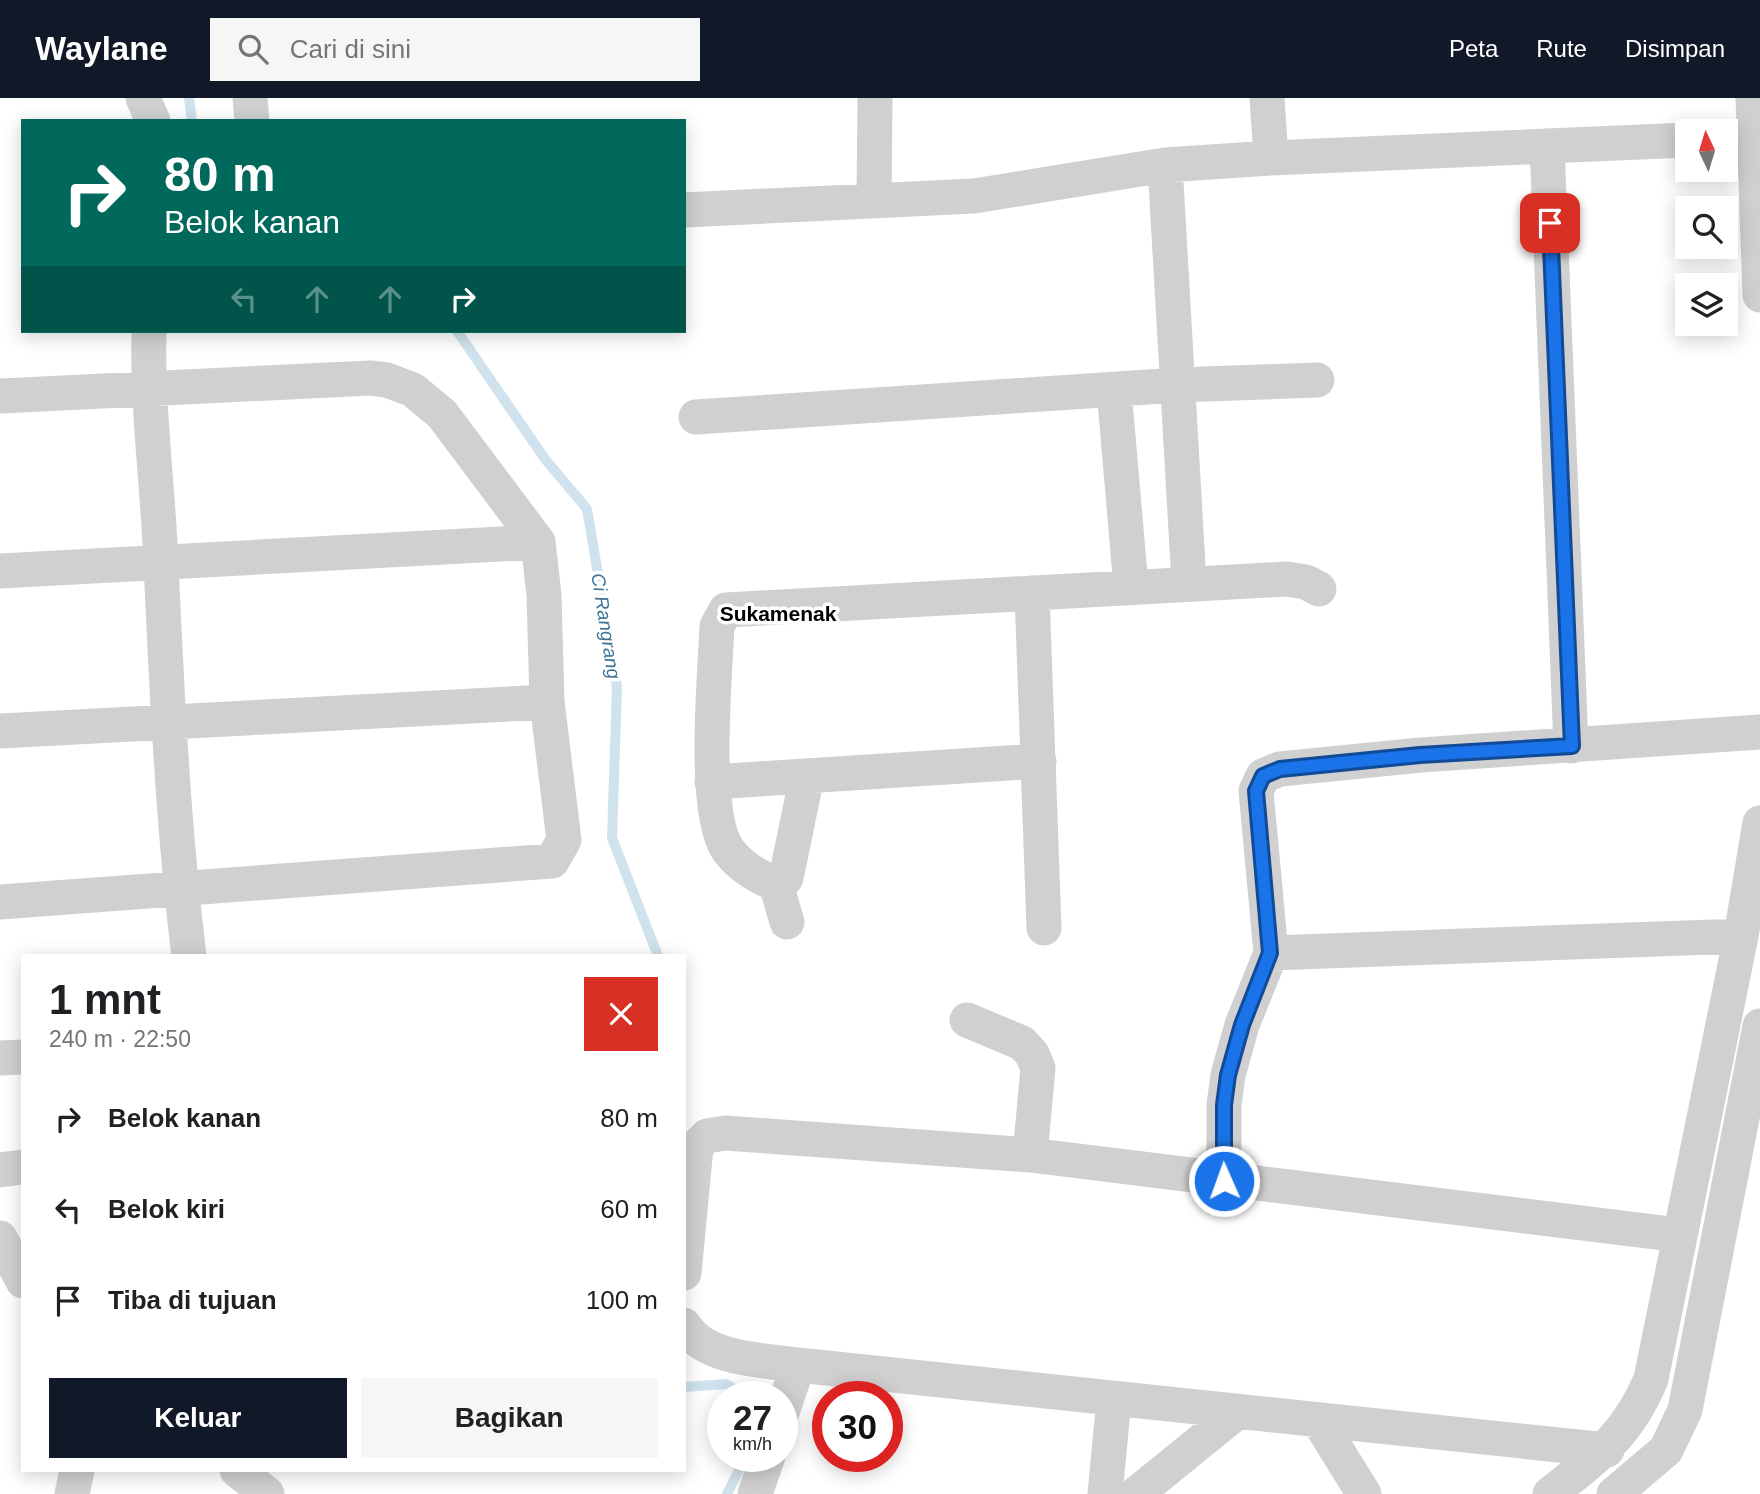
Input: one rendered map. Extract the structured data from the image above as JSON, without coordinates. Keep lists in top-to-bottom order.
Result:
{
  "districts": ["Sukamenak"],
  "water": ["Ci Rangrang"],
  "north": "top",
  "page": {
    "header": "Waylane",
    "search": "Cari di sini",
    "nav": ["Peta", "Rute", "Disimpan"],
    "turn": ["80 m", "Belok kanan"],
    "heading": ["1 mnt", "240 m · 22:50"],
    "list": [
      {
        "name": "Belok kanan",
        "value": "80 m"
      },
      {
        "name": "Belok kiri",
        "value": "60 m"
      },
      {
        "name": "Tiba di tujuan",
        "value": "100 m"
      }
    ],
    "buttons": ["Keluar", "Bagikan"],
    "speed": "27 km/h",
    "limit": "30"
  }
}
